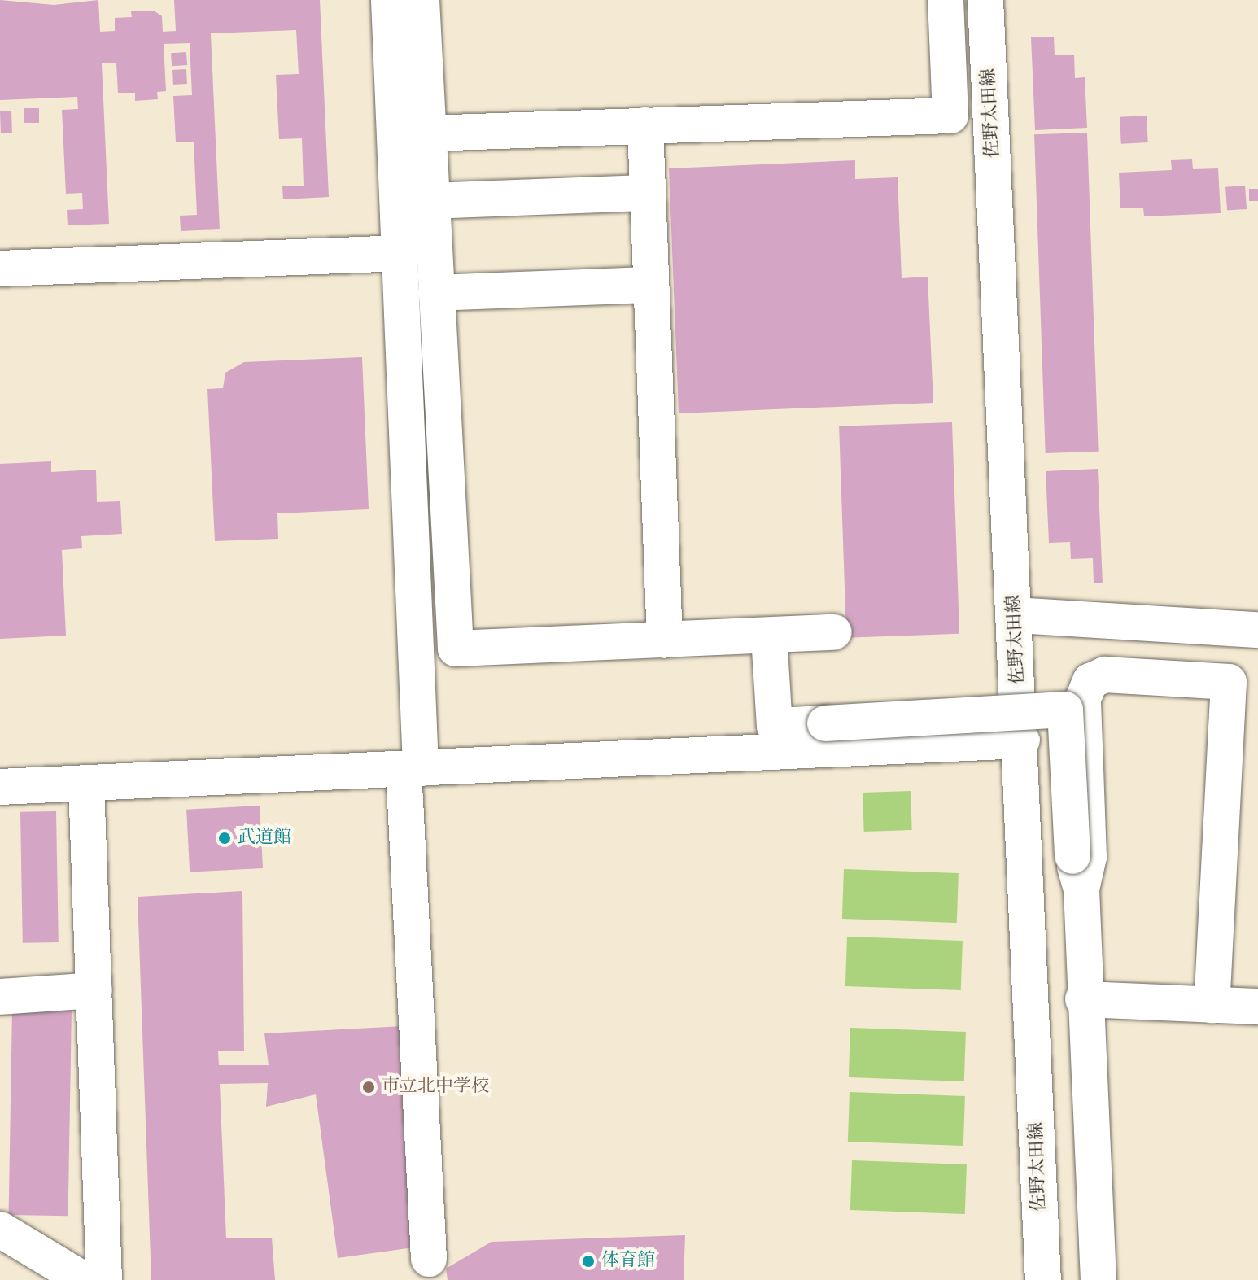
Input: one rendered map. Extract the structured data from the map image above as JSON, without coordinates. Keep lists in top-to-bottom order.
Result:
{
  "streets": {
    "street": ["佐野太田線"]
  },
  "places": ["武道館", "市立北中学校", "体育館"]
}
